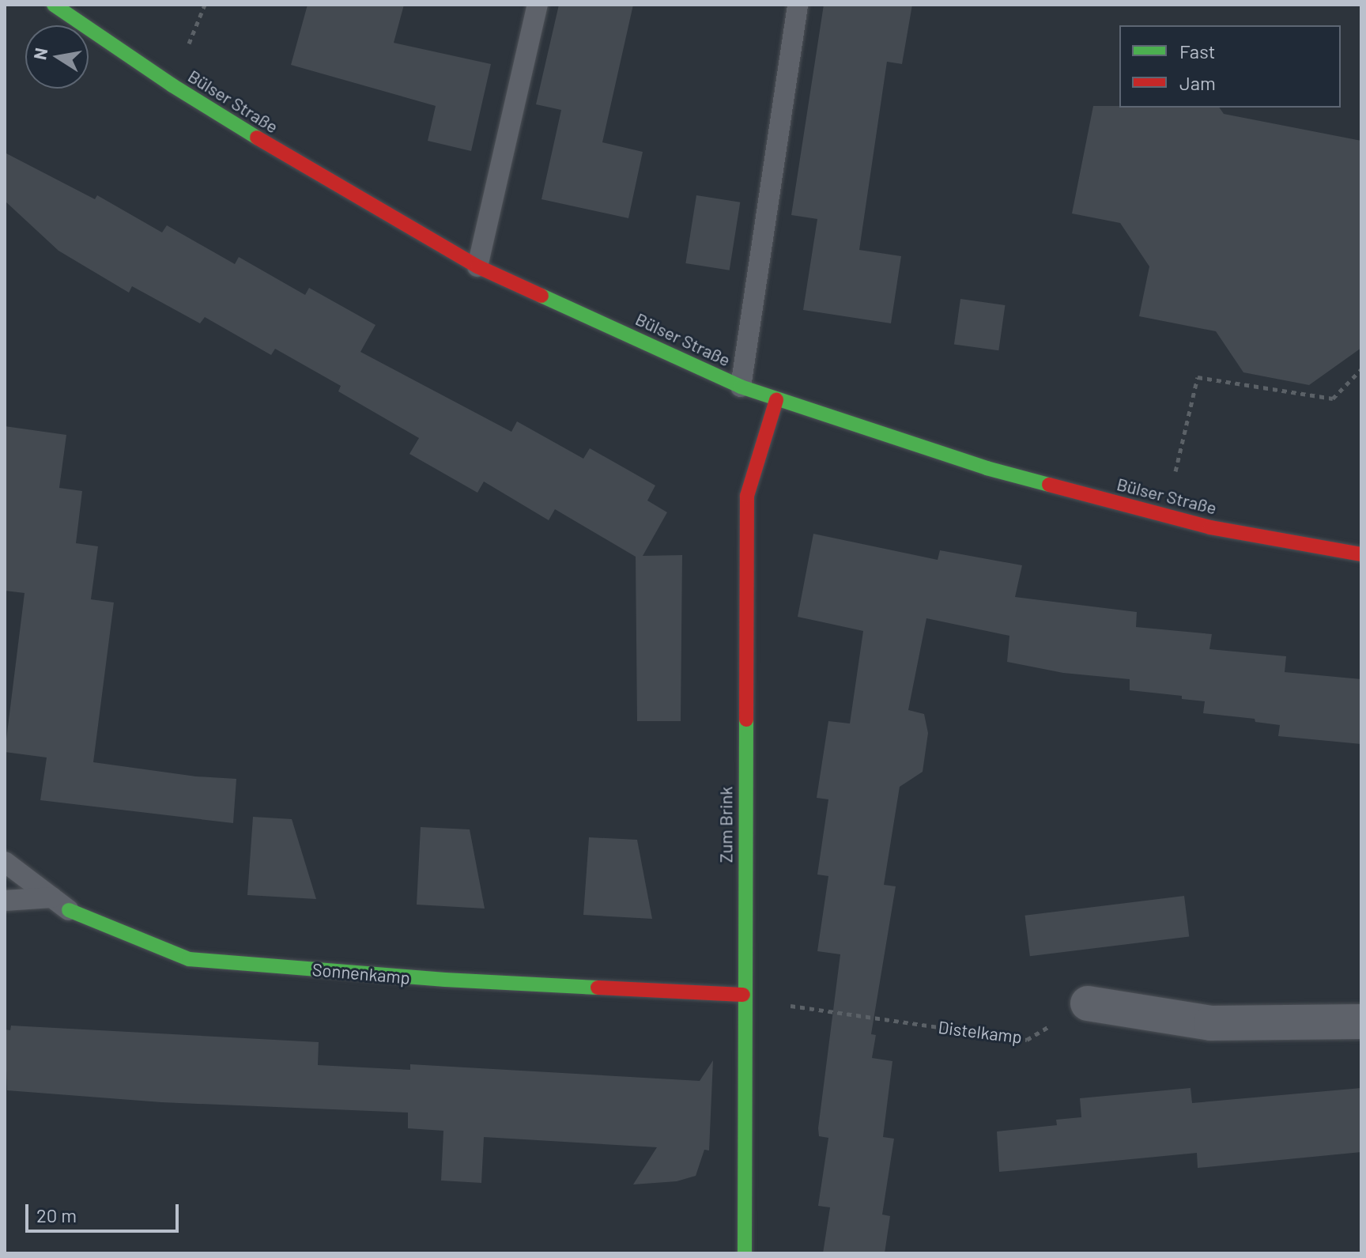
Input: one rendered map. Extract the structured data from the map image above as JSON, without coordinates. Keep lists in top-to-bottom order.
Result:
{
  "streets": {
    "street": ["Bülser Straße", "Zum Brink", "Sonnenkamp"],
    "path": ["Distelkamp"]
  },
  "crossings": [
    ["Bülser Straße", "Zum Brink"],
    ["Zum Brink", "Sonnenkamp"],
    ["Zum Brink", "Distelkamp"],
    ["Sonnenkamp", "Distelkamp"]
  ],
  "legend": ["Fast", "Jam"],
  "scale_bar": "20 m",
  "north": "left"
}
